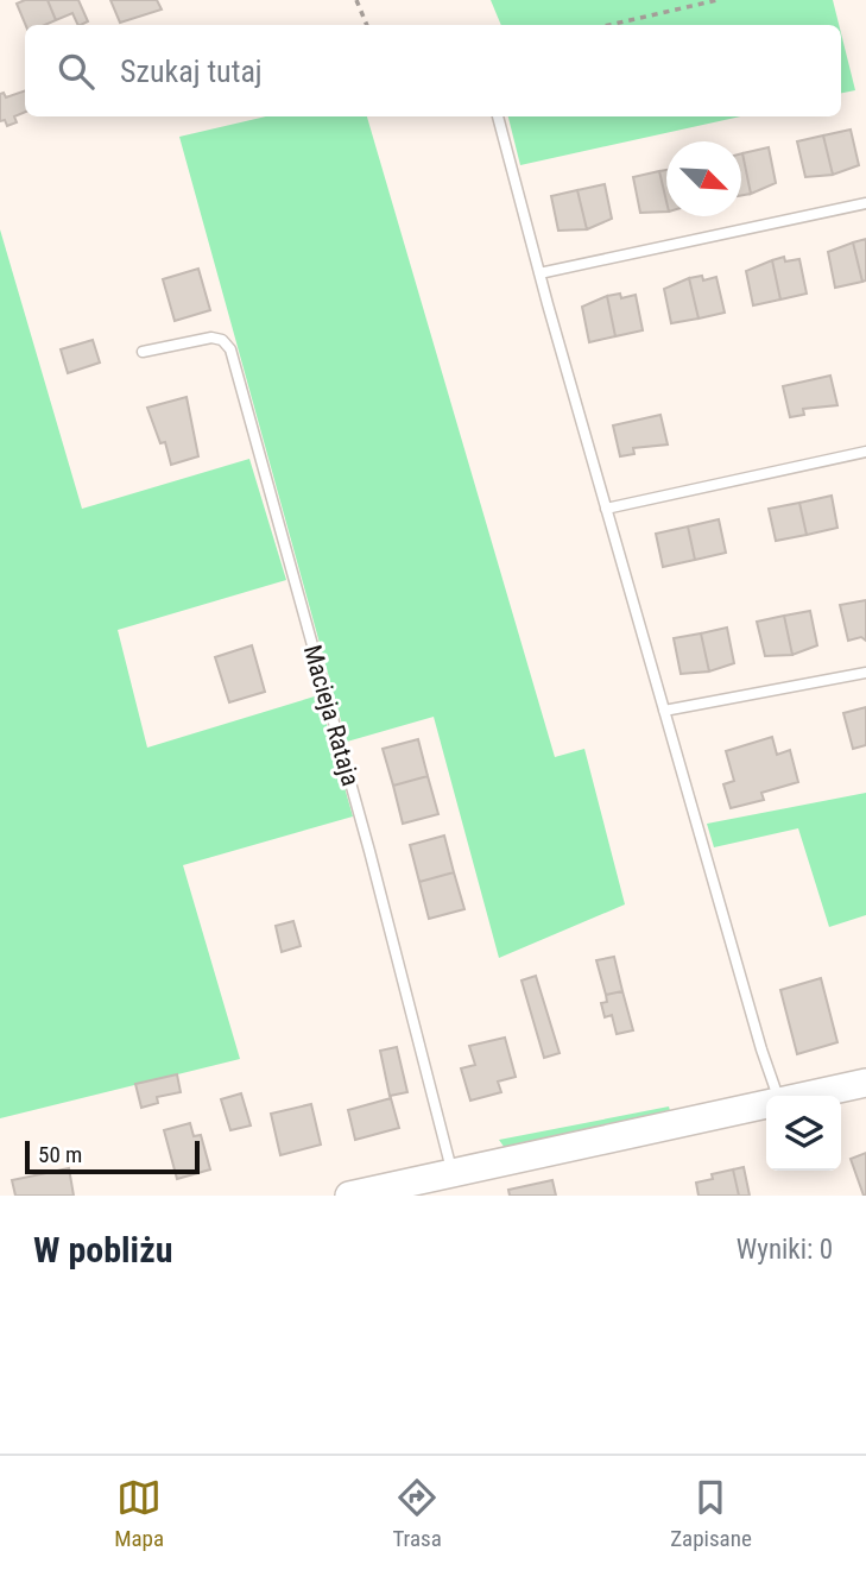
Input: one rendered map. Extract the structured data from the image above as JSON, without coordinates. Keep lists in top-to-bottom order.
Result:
{
  "streets": {
    "lane": ["Macieja Rataja"]
  },
  "scale_bar": "50 m",
  "north": "bottom right",
  "page": {
    "search": "Szukaj tutaj",
    "scale": "50 m",
    "heading": ["W pobliżu", "Wyniki: 0"],
    "nav": ["Mapa", "Trasa", "Zapisane"]
  }
}
